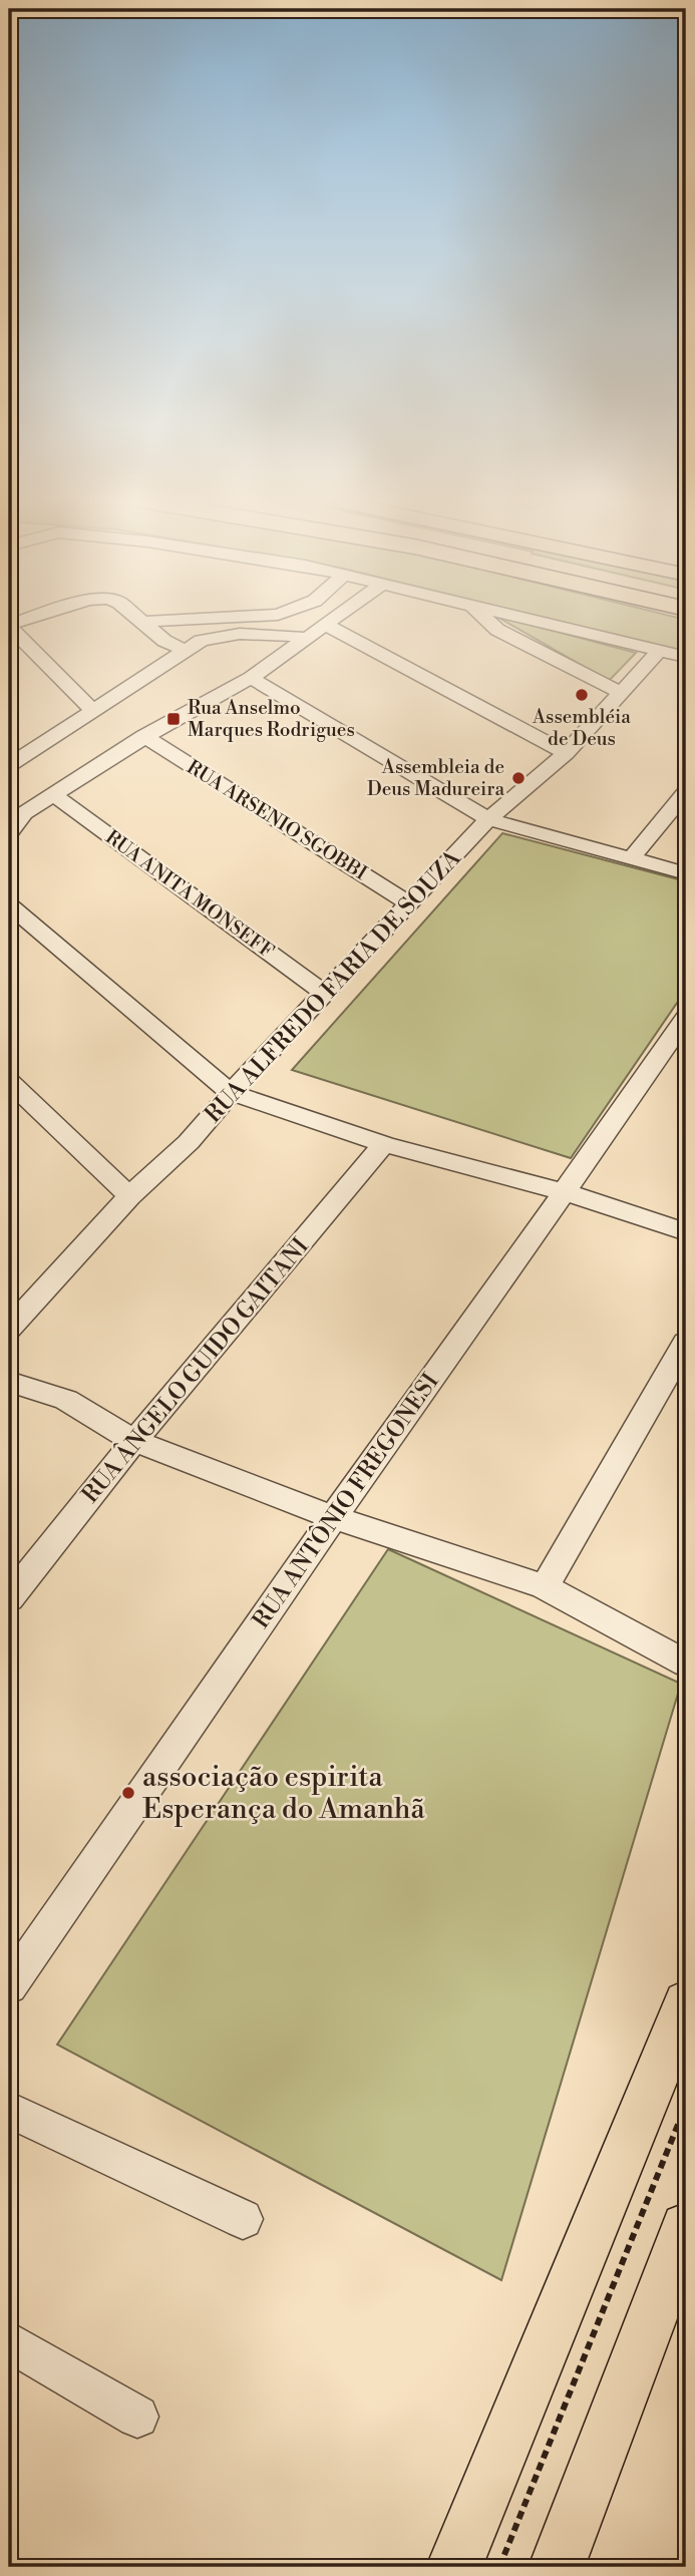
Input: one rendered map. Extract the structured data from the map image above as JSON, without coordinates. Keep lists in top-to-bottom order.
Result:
{
  "streets": {
    "street": [
      "RUA ARSENIO SGOBBI",
      "RUA ANITA MONSEFF",
      "RUA ALFREDO FARIA DE SOUZA",
      "RUA ÂNGELO GUIDO GAITANI",
      "RUA ANTÔNIO FREGONESI"
    ]
  },
  "crossings": [
    ["RUA ARSENIO SGOBBI", "RUA ALFREDO FARIA DE SOUZA"],
    ["RUA ANITA MONSEFF", "RUA ALFREDO FARIA DE SOUZA"]
  ],
  "places": {
    "other": ["Assembléia de Deus", "Assembleia de Deus Madureira", "associação espirita Esperança do Amanhã"],
    "transit": ["Rua Anselmo Marques Rodrigues"]
  }
}
